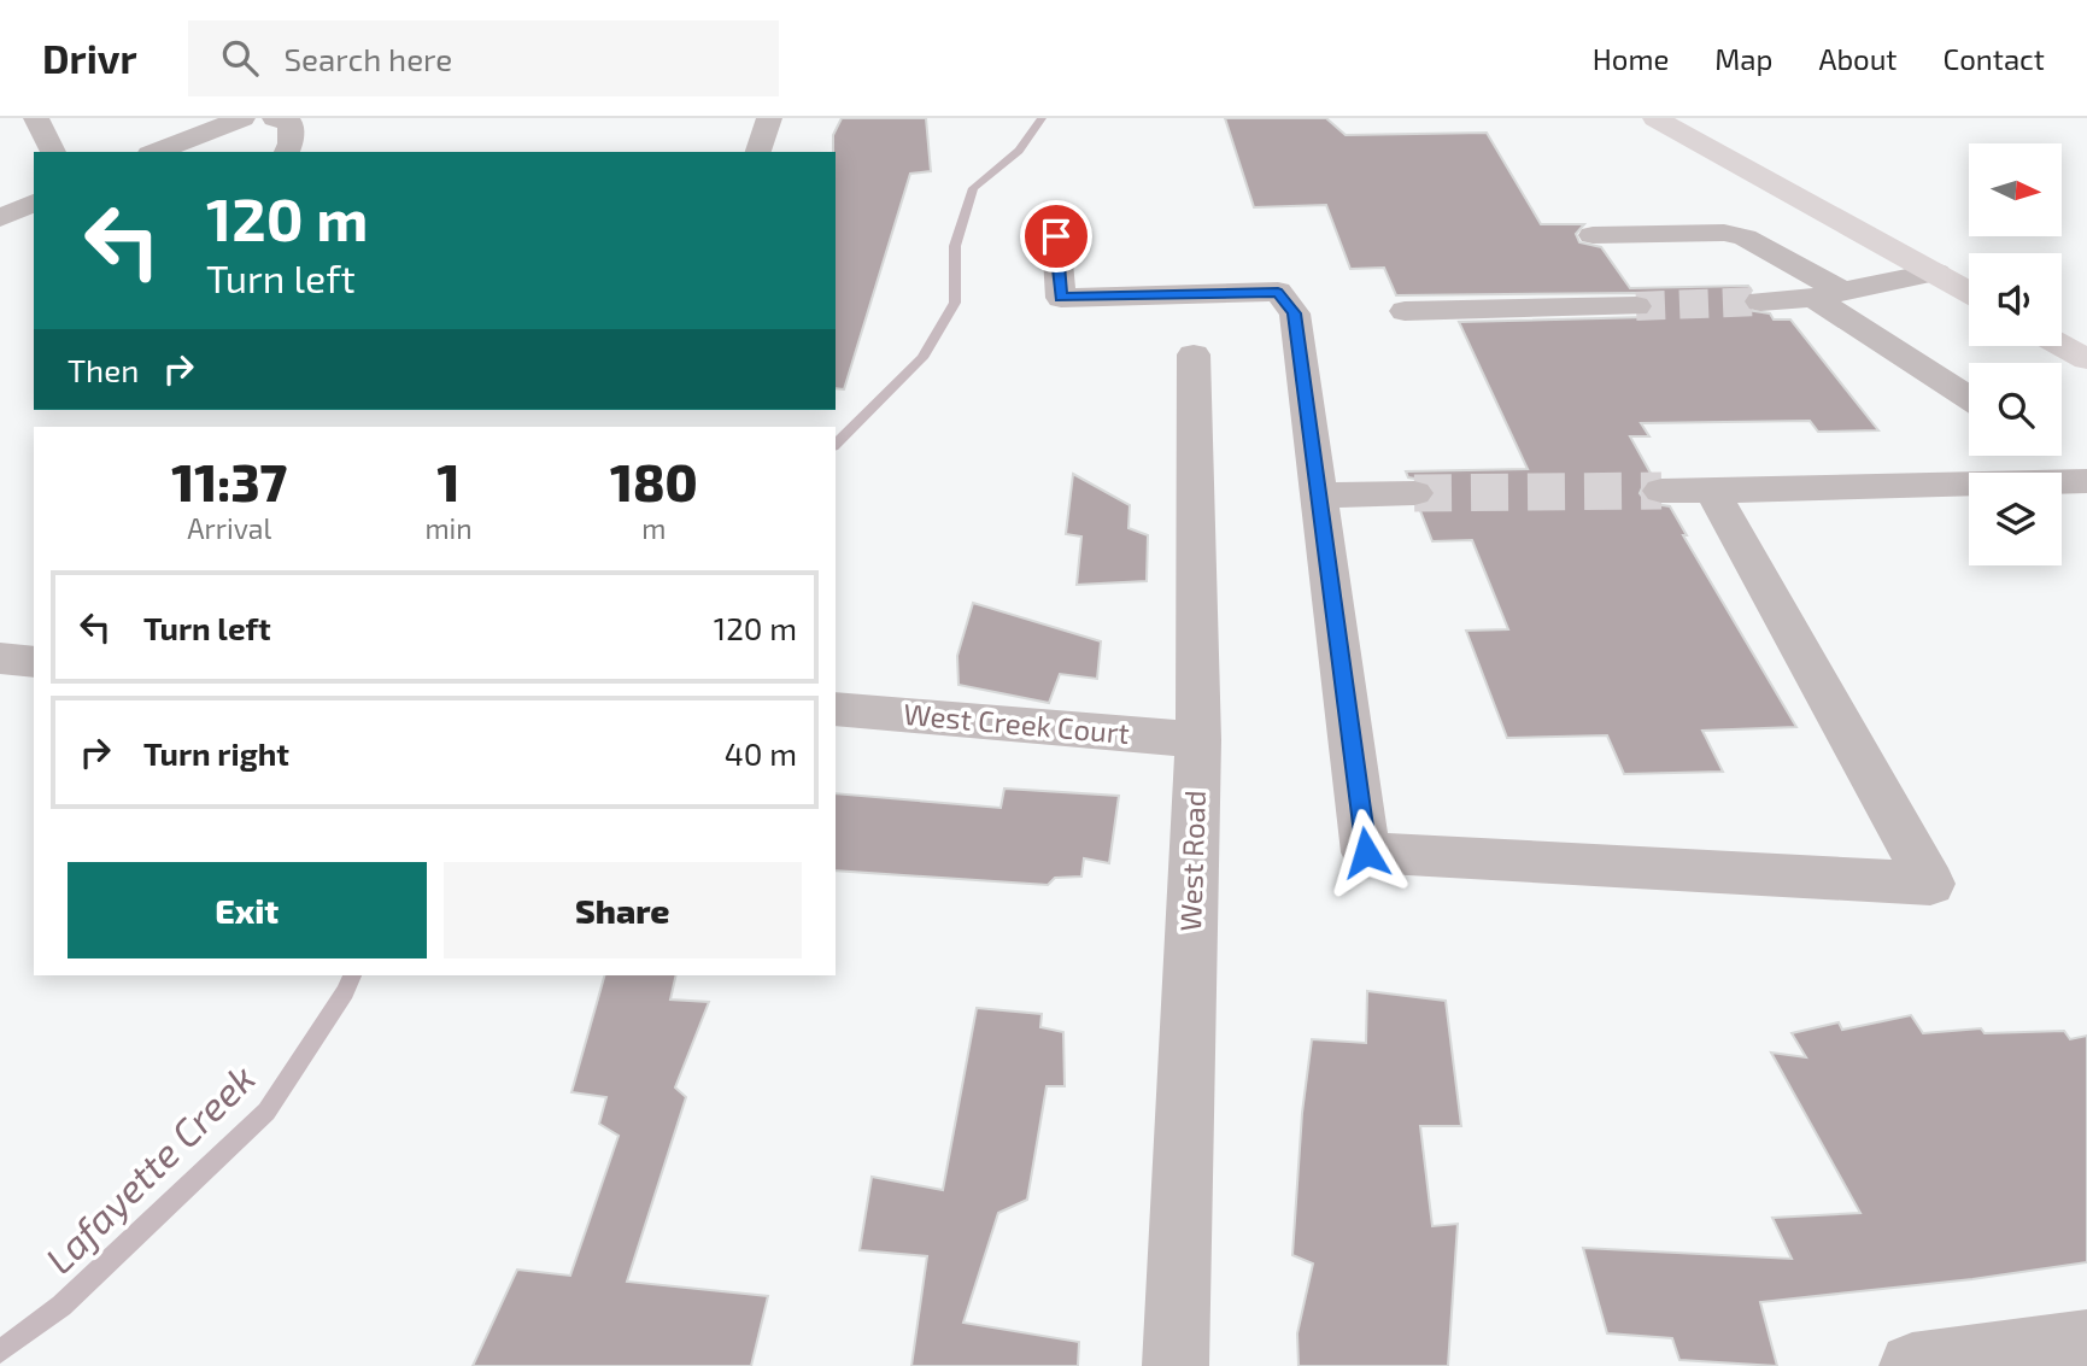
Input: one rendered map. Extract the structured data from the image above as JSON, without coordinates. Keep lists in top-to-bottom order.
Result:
{
  "streets": {
    "street": ["West Creek Court", "West Road"]
  },
  "crossings": [
    ["West Creek Court", "West Road"]
  ],
  "water": ["Lafayette Creek"],
  "north": "right",
  "page": {
    "header": "Drivr",
    "search": "Search here",
    "nav": [
      "Home",
      "Map",
      "About",
      "Contact"
    ],
    "turn": ["120 m", "Turn left"],
    "then": "Then",
    "eta": [
      "11:37",
      "Arrival",
      "1",
      "min",
      "180",
      "m"
    ],
    "list": [
      {
        "name": "Turn left",
        "value": "120 m"
      },
      {
        "name": "Turn right",
        "value": "40 m"
      }
    ],
    "buttons": ["Exit", "Share"]
  }
}
